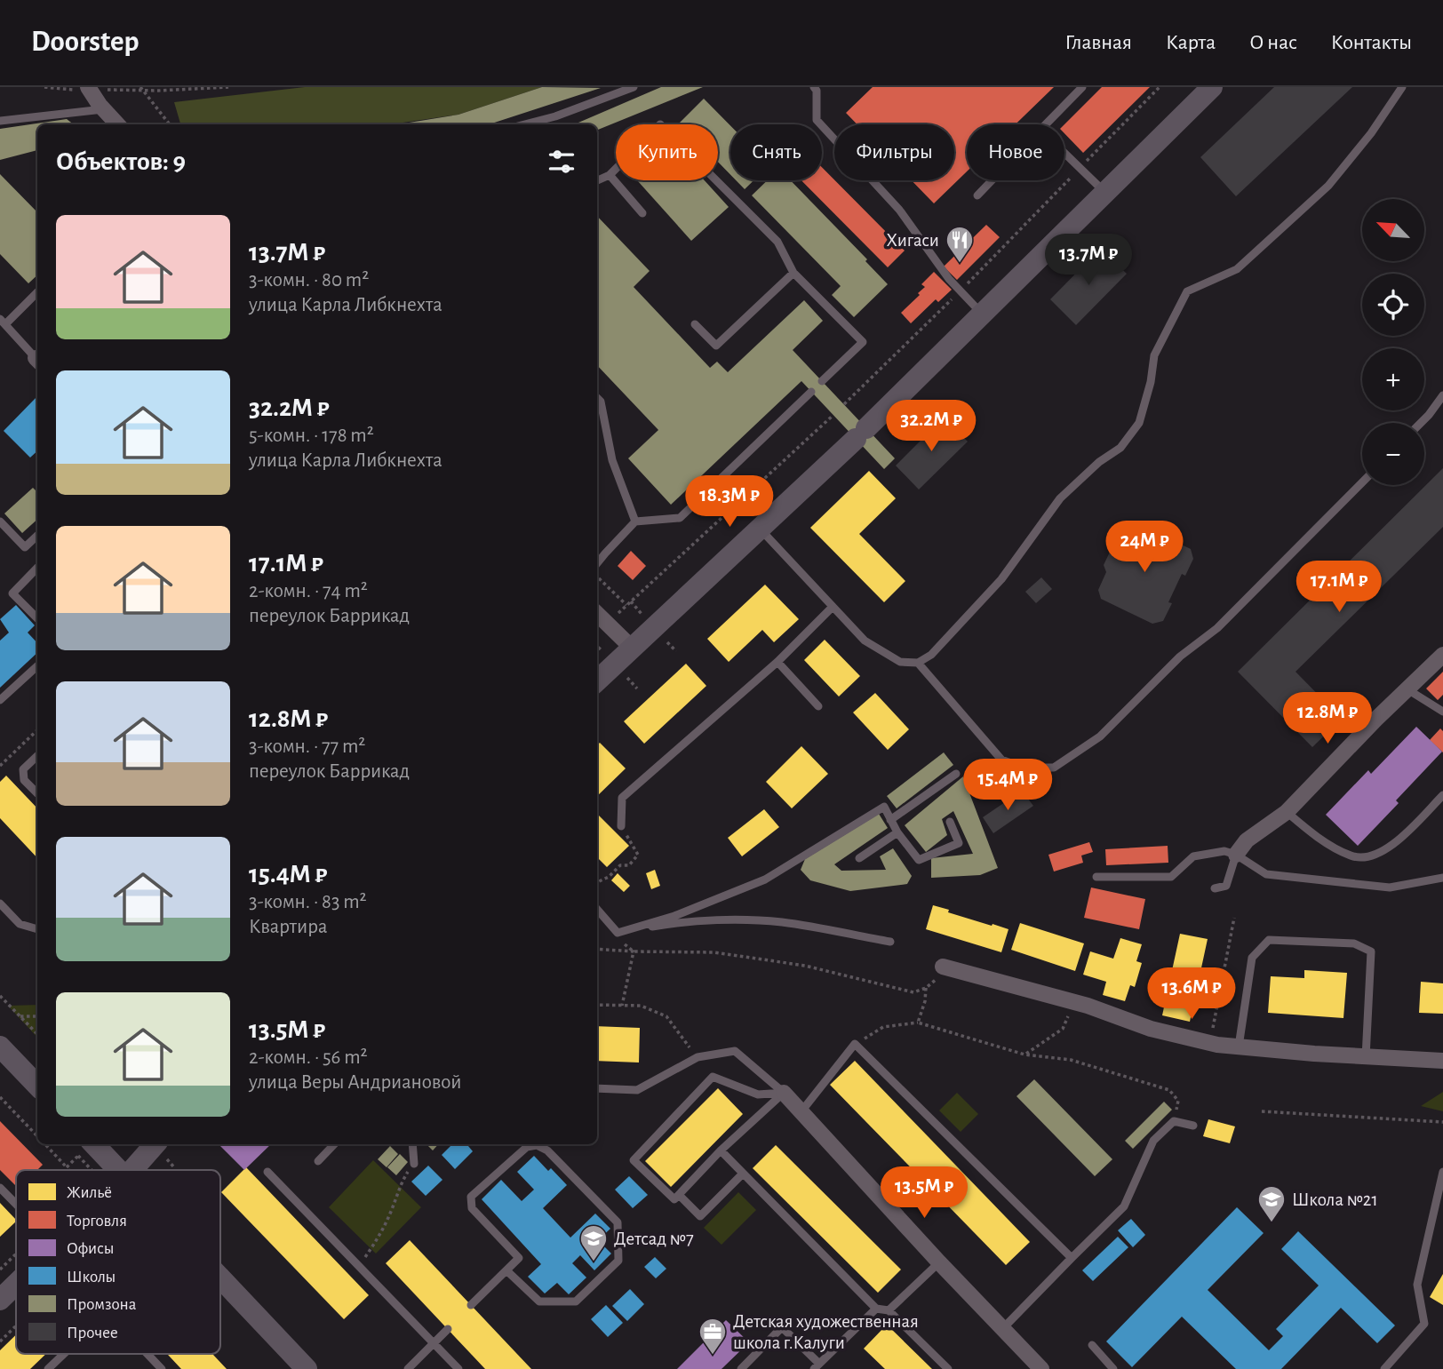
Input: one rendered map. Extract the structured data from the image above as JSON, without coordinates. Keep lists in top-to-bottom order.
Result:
{
  "places": {
    "restaurant": ["Хигаси"],
    "school or university": ["Школа №21", "Детсад №7"],
    "office": ["Детская художественная школа г.Калуги"]
  },
  "legend": [
    "Жильё",
    "Торговля",
    "Офисы",
    "Школы",
    "Промзона",
    "Прочее"
  ],
  "north": "top left",
  "page": {
    "header": "Doorstep",
    "nav": [
      "Главная",
      "Карта",
      "О нас",
      "Контакты"
    ],
    "chip": [
      "Купить",
      "Снять",
      "Фильтры",
      "Новое"
    ],
    "heading": "Объектов: 9",
    "map_buttons": ["+", "−"],
    "list": [
      {
        "name": "13.7M ₽",
        "note": "3-комн. · 80 m² · улица Карла Либкнехта"
      },
      {
        "name": "32.2M ₽",
        "note": "5-комн. · 178 m² · улица Карла Либкнехта"
      },
      {
        "name": "17.1M ₽",
        "note": "2-комн. · 74 m² · переулок Баррикад"
      },
      {
        "name": "12.8M ₽",
        "note": "3-комн. · 77 m² · переулок Баррикад"
      },
      {
        "name": "15.4M ₽",
        "note": "3-комн. · 83 m² · Квартира"
      },
      {
        "name": "13.5M ₽",
        "note": "2-комн. · 56 m² · улица Веры Андриановой"
      }
    ],
    "price": [
      "13.7M ₽",
      "32.2M ₽",
      "18.3M ₽",
      "24M ₽",
      "17.1M ₽",
      "12.8M ₽",
      "15.4M ₽",
      "13.6M ₽",
      "13.5M ₽"
    ]
  }
}
